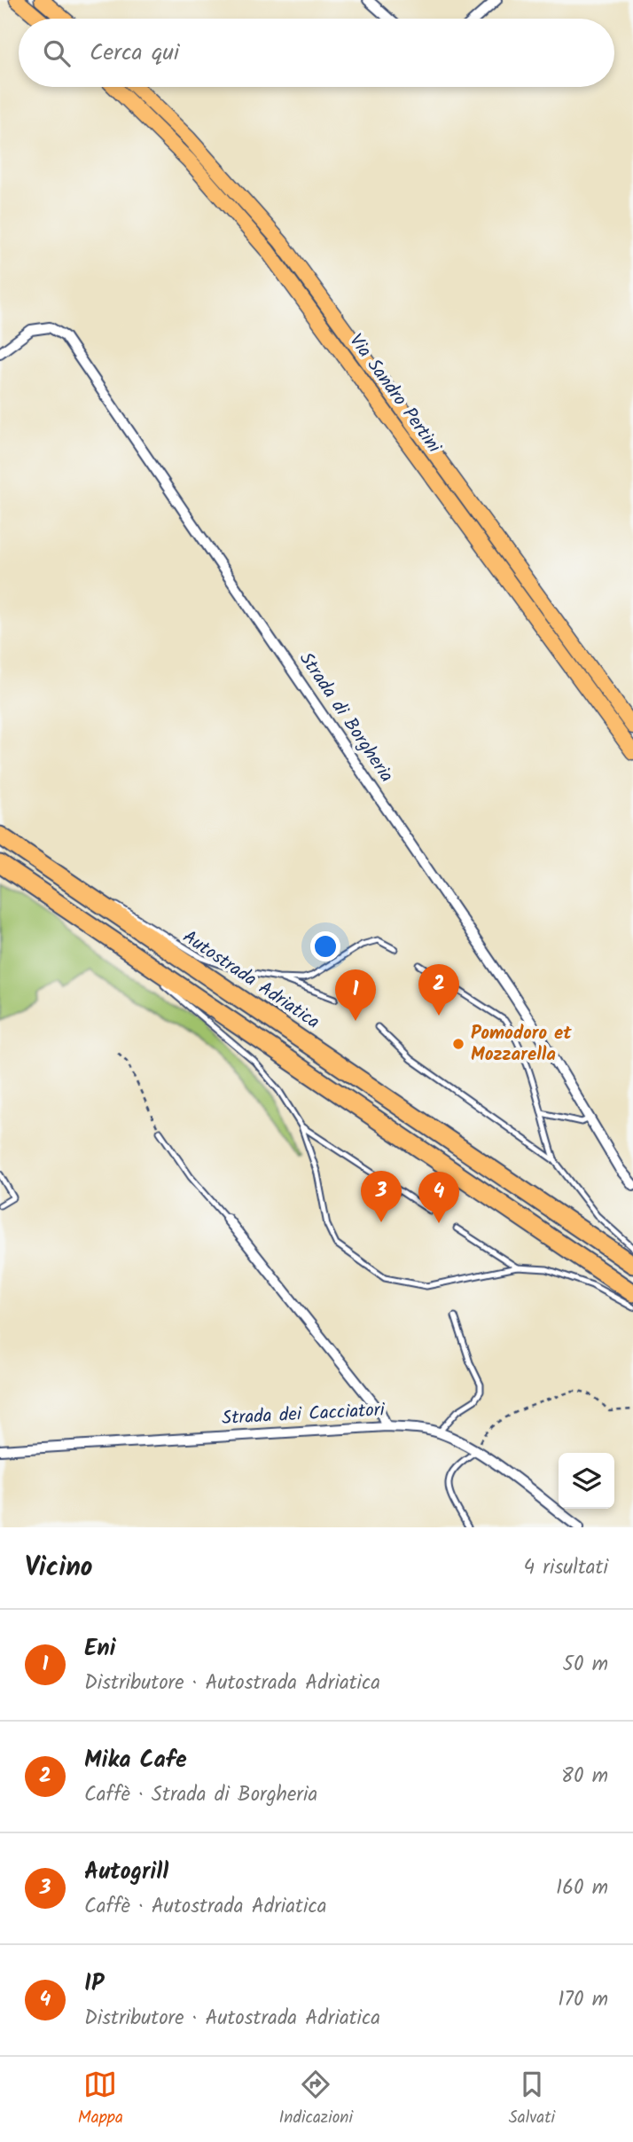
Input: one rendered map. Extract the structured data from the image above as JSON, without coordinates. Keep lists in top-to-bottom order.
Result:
{
  "streets": {
    "highway": ["Autostrada Adriatica"],
    "main road": ["Via Sandro Pertini"],
    "street": ["Strada di Borgheria", "Strada dei Cacciatori"]
  },
  "places": ["Pomodoro et Mozzarella"],
  "page": {
    "search": "Cerca qui",
    "pins": [
      "2",
      "1",
      "3",
      "4"
    ],
    "heading": ["Vicino", "4 risultati"],
    "list": [
      {
        "mark": "1",
        "name": "Eni",
        "note": "Distributore · Autostrada Adriatica",
        "value": "50 m"
      },
      {
        "mark": "2",
        "name": "Mika Cafe",
        "note": "Caffè · Strada di Borgheria",
        "value": "80 m"
      },
      {
        "mark": "3",
        "name": "Autogrill",
        "note": "Caffè · Autostrada Adriatica",
        "value": "160 m"
      },
      {
        "mark": "4",
        "name": "IP",
        "note": "Distributore · Autostrada Adriatica",
        "value": "170 m"
      }
    ],
    "nav": ["Mappa", "Indicazioni", "Salvati"]
  }
}
